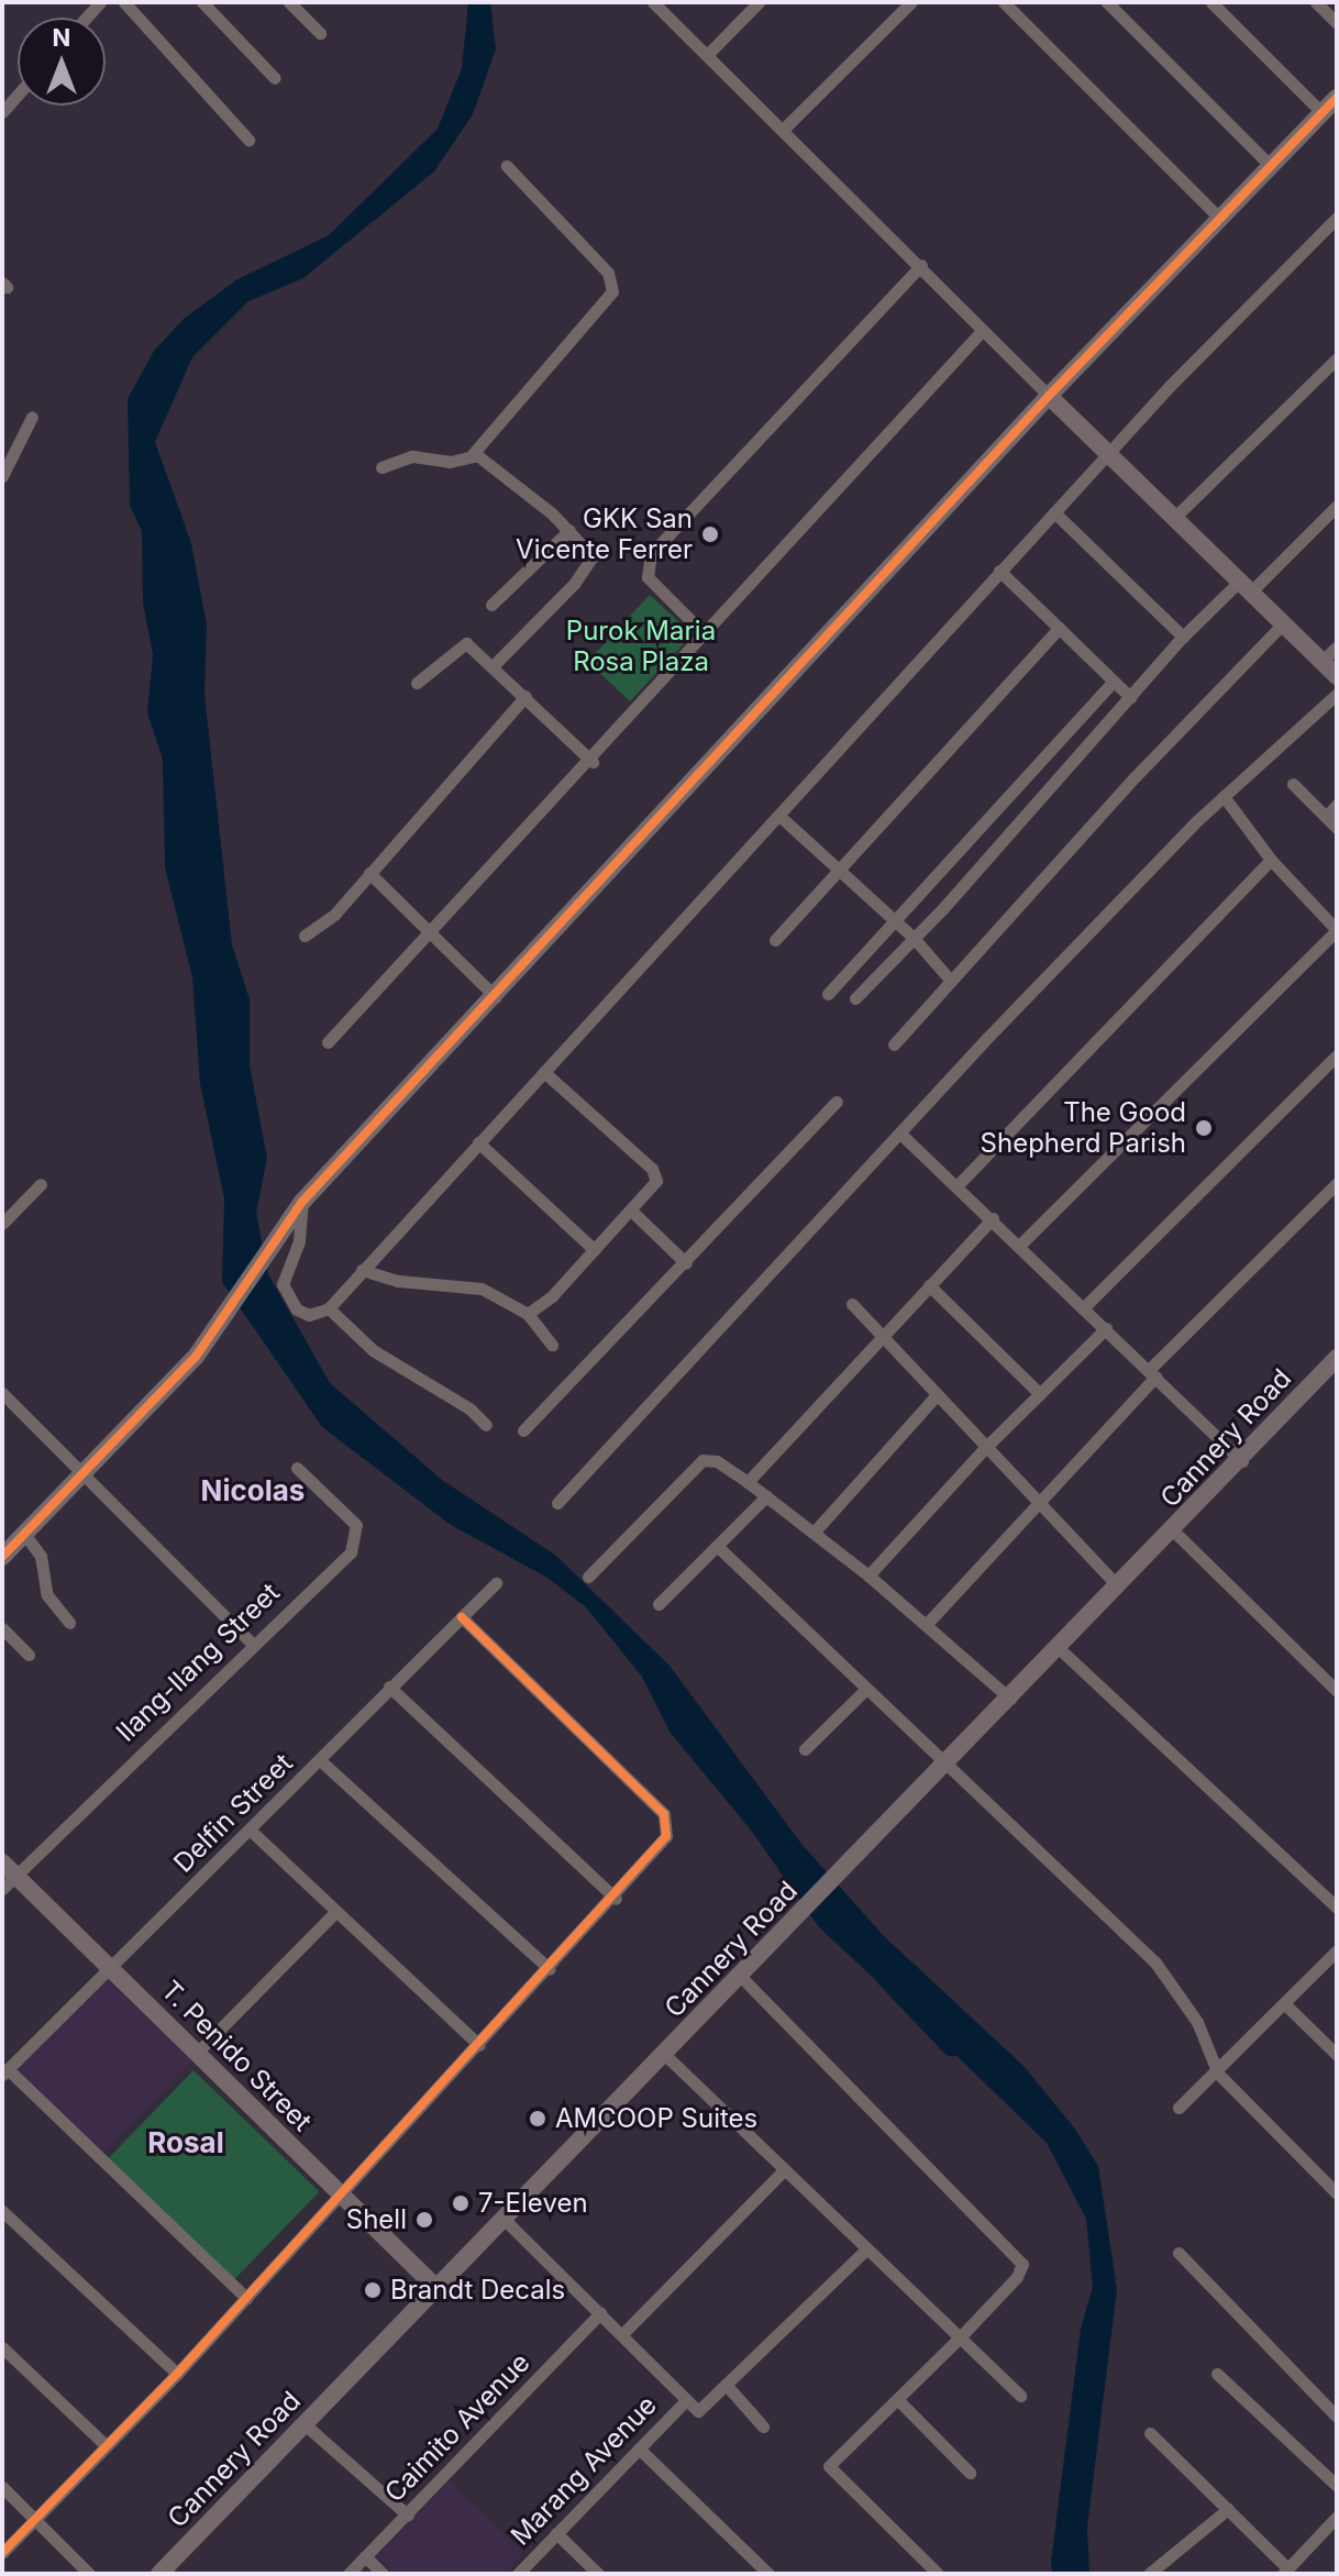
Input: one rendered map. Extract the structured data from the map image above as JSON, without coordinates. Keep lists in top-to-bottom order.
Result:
{
  "streets": {
    "street": [
      "Cannery Road",
      "Ilang-Ilang Street",
      "Delfin Street",
      "T. Penido Street",
      "Caimito Avenue",
      "Marang Avenue"
    ]
  },
  "crossings": [
    ["Cannery Road", "T. Penido Street"],
    ["Ilang-Ilang Street", "T. Penido Street"],
    ["Delfin Street", "T. Penido Street"]
  ],
  "districts": ["Nicolas", "Rosal"],
  "parks": ["Purok Maria Rosa Plaza"],
  "places": [
    "GKK San Vicente Ferrer",
    "The Good Shepherd Parish",
    "AMCOOP Suites",
    "7-Eleven",
    "Shell",
    "Brandt Decals"
  ],
  "north": "top"
}
